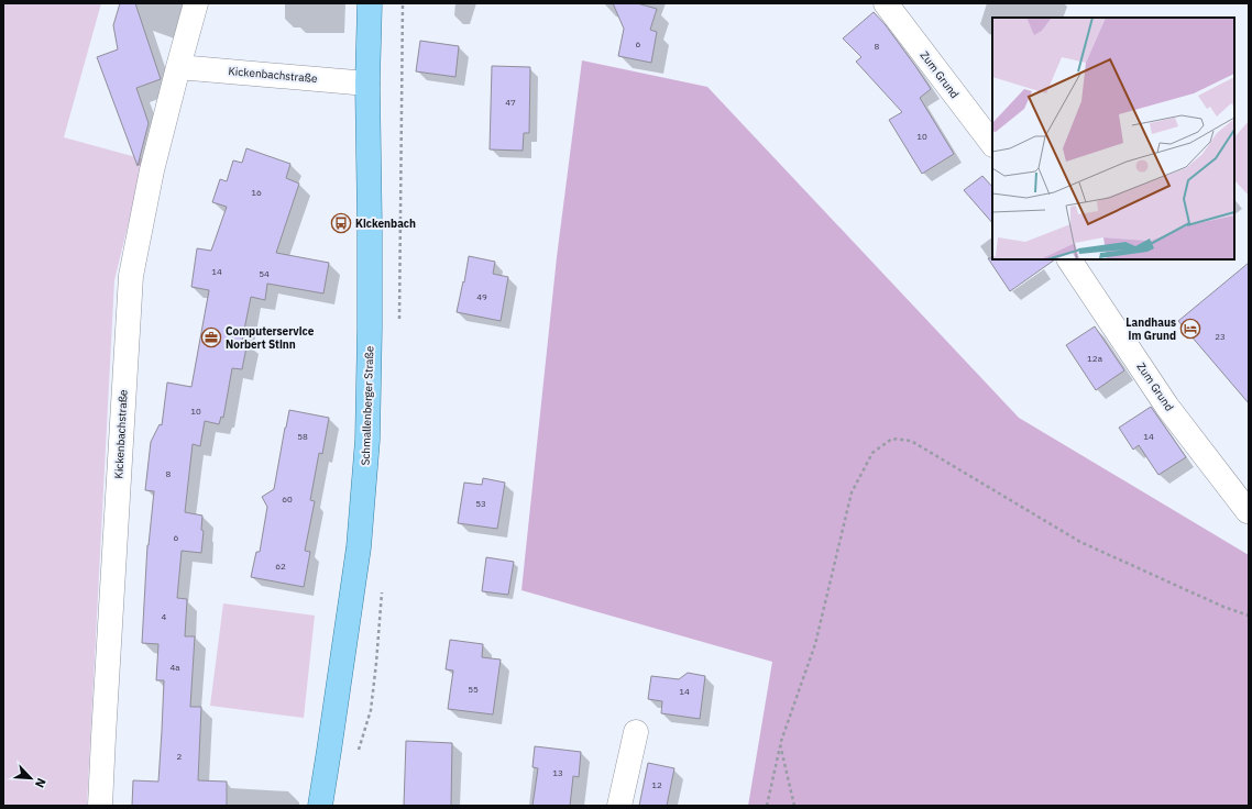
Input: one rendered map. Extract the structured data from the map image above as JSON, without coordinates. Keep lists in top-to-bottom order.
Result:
{
  "streets": {
    "main road": ["Schmallenberger Straße"],
    "street": ["Kickenbachstraße", "Zum Grund"]
  },
  "crossings": [
    ["Kickenbachstraße", "Schmallenberger Straße"]
  ],
  "places": {
    "bus stop": ["Kickenbach"],
    "hotel": ["Landhaus im Grund"],
    "office": ["Computerservice Norbert Stinn"]
  },
  "house_numbers": [
    "6",
    "8",
    "47",
    "10",
    "16",
    "14",
    "54",
    "49",
    "23",
    "12a",
    "10",
    "58",
    "14",
    "8",
    "60",
    "53",
    "6",
    "62",
    "4",
    "4a",
    "55",
    "14",
    "2",
    "13",
    "12"
  ],
  "north": "bottom right"
}
